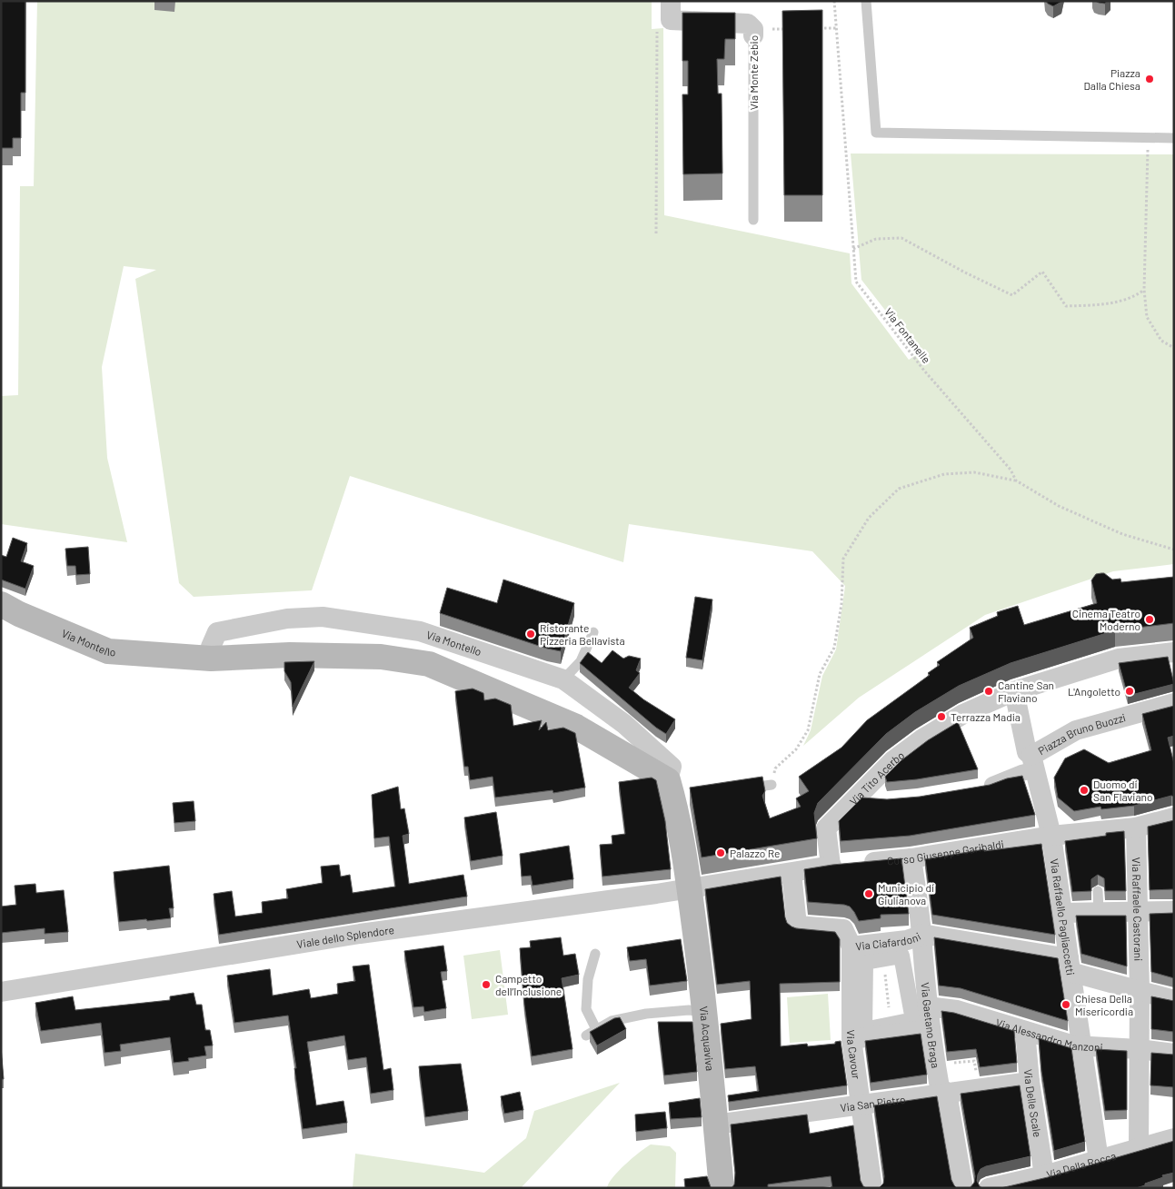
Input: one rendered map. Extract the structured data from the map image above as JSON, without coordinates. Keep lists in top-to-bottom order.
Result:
{
  "streets": {
    "main road": ["Via Montello", "Via Acquaviva"],
    "street": [
      "Via Monte Zebio",
      "Piazza Bruno Buozzi",
      "Via Tito Acerbo",
      "Corso Giuseppe Garibaldi",
      "Via Raffaele Castorani",
      "Via Raffaello Pagliaccetti",
      "Viale dello Splendore",
      "Via Ciafardoni",
      "Via Gaetano Braga",
      "Via Alessandro Manzoni",
      "Via Cavour",
      "Via San Pietro",
      "Via Delle Scale",
      "Via Della Rocca"
    ],
    "path": ["Via Fontanelle"]
  },
  "crossings": [
    ["Via Montello", "Corso Giuseppe Garibaldi"],
    ["Via Montello", "Viale dello Splendore"],
    ["Via Montello", "Via Acquaviva"],
    ["Piazza Bruno Buozzi", "Via Tito Acerbo"],
    ["Piazza Bruno Buozzi", "Via Raffaello Pagliaccetti"],
    ["Via Tito Acerbo", "Corso Giuseppe Garibaldi"],
    ["Corso Giuseppe Garibaldi", "Via Raffaele Castorani"],
    ["Corso Giuseppe Garibaldi", "Via Raffaello Pagliaccetti"],
    ["Corso Giuseppe Garibaldi", "Viale dello Splendore"],
    ["Corso Giuseppe Garibaldi", "Via Ciafardoni"],
    ["Corso Giuseppe Garibaldi", "Via Gaetano Braga"],
    ["Corso Giuseppe Garibaldi", "Via Acquaviva"],
    ["Via Raffaele Castorani", "Via Ciafardoni"],
    ["Via Raffaele Castorani", "Via Alessandro Manzoni"],
    ["Via Raffaello Pagliaccetti", "Via Ciafardoni"],
    ["Via Raffaello Pagliaccetti", "Via Alessandro Manzoni"],
    ["Via Raffaello Pagliaccetti", "Via Della Rocca"],
    ["Viale dello Splendore", "Via Acquaviva"],
    ["Via Ciafardoni", "Via Gaetano Braga"],
    ["Via Ciafardoni", "Via Cavour"],
    ["Via Gaetano Braga", "Via Alessandro Manzoni"],
    ["Via Gaetano Braga", "Via San Pietro"],
    ["Via Alessandro Manzoni", "Via Delle Scale"],
    ["Via Acquaviva", "Via San Pietro"],
    ["Via Cavour", "Via San Pietro"],
    ["Via San Pietro", "Via Delle Scale"],
    ["Via Delle Scale", "Via Della Rocca"]
  ],
  "places": [
    "Piazza Dalla Chiesa",
    "Cinema Teatro Moderno",
    "Ristorante Pizzeria Bellavista",
    "Cantine San Flaviano",
    "L'Angoletto",
    "Terrazza Madia",
    "Duomo di San Flaviano",
    "Palazzo Re",
    "Municipio di Giulianova",
    "Campetto dell’Inclusione",
    "Chiesa Della Misericordia"
  ]
}
